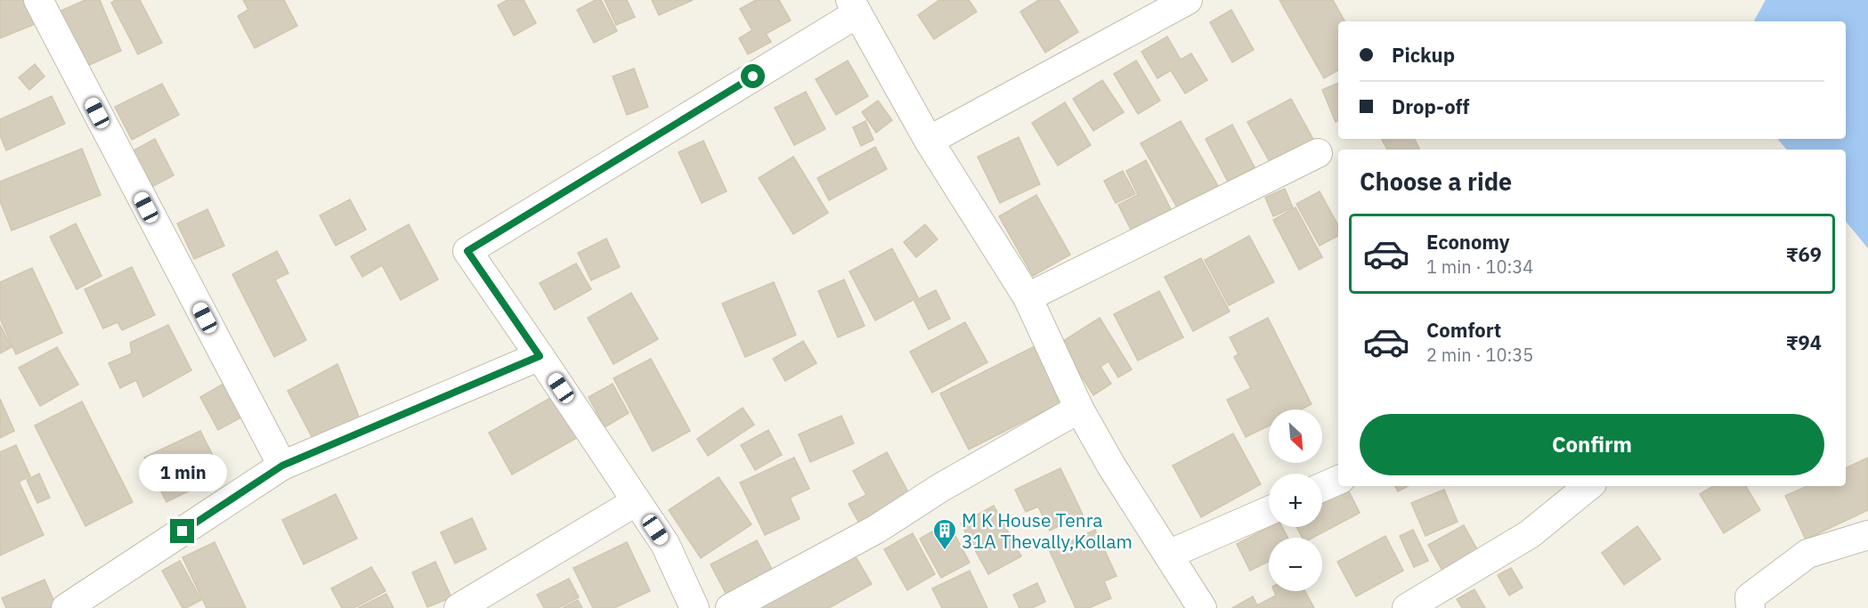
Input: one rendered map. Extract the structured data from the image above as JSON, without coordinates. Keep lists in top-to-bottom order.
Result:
{
  "places": {
    "building": ["M K House Tenra 31A Thevally,Kollam"]
  },
  "north": "bottom right",
  "page": {
    "banner": ["Pickup", "Drop-off"],
    "heading": "Choose a ride",
    "list": [
      {
        "name": "Economy",
        "note": "1 min · 10:34",
        "value": "₹69"
      },
      {
        "name": "Comfort",
        "note": "2 min · 10:35",
        "value": "₹94"
      }
    ],
    "buttons": "Confirm",
    "map_buttons": ["+", "−"],
    "bubble": "1 min"
  }
}
